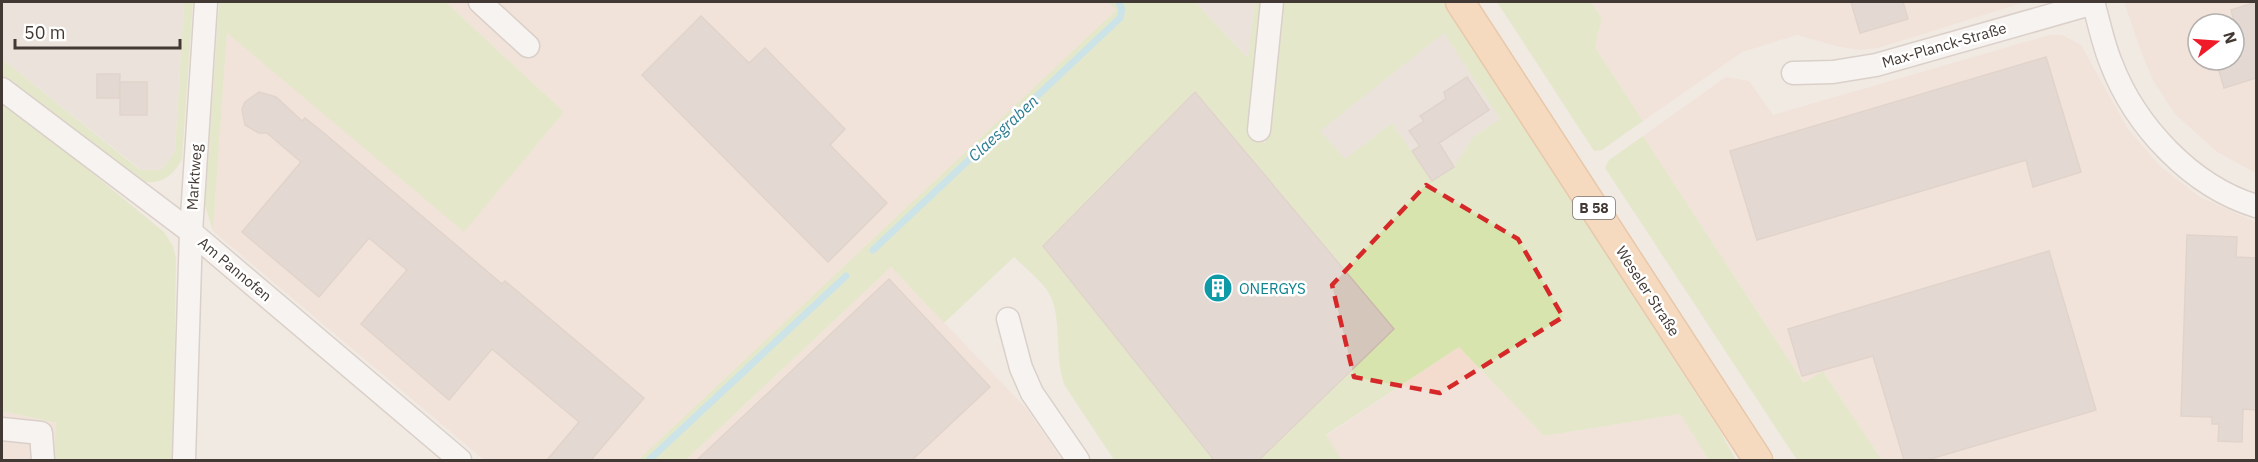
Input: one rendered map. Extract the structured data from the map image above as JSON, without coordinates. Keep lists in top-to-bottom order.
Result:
{
  "streets": {
    "main road": ["B 58", "Weseler Straße"],
    "street": ["Max-Planck-Straße", "Marktweg", "Am Pannofen"]
  },
  "crossings": [
    ["Marktweg", "Am Pannofen"]
  ],
  "water": ["Claesgraben"],
  "places": {
    "building": ["ONERGYS"]
  },
  "scale_bar": "50 m",
  "north": "right"
}
